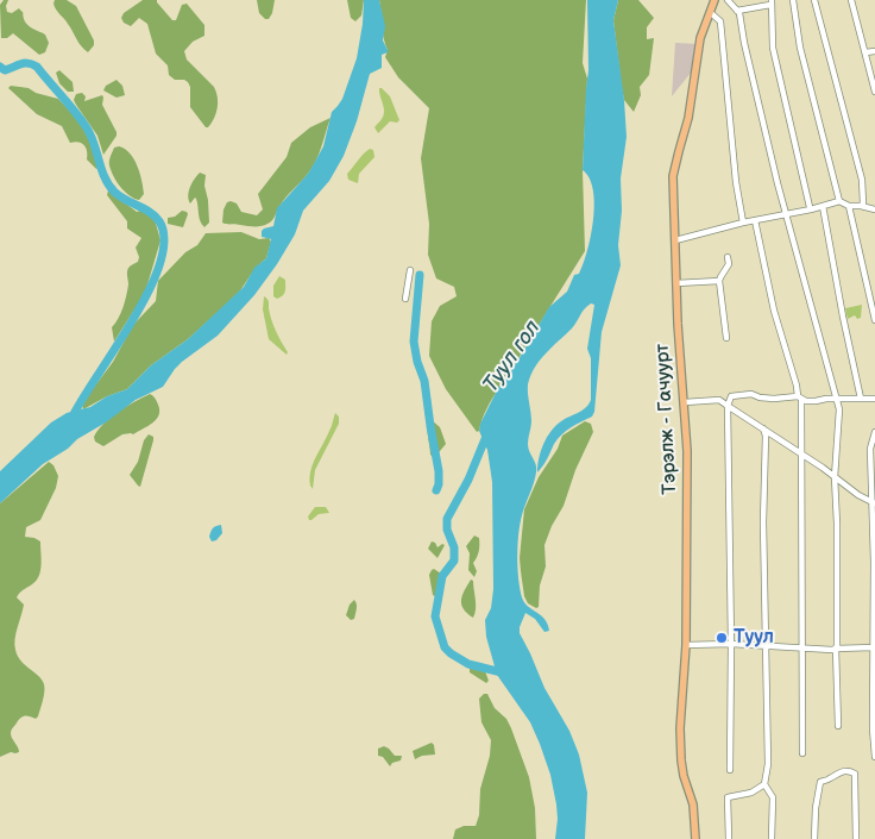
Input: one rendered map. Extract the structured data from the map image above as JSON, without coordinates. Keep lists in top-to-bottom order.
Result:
{
  "streets": {
    "main road": ["Тэрэлж - Гачуурт"]
  },
  "water": ["Туул гол"],
  "places": ["Туул"]
}
